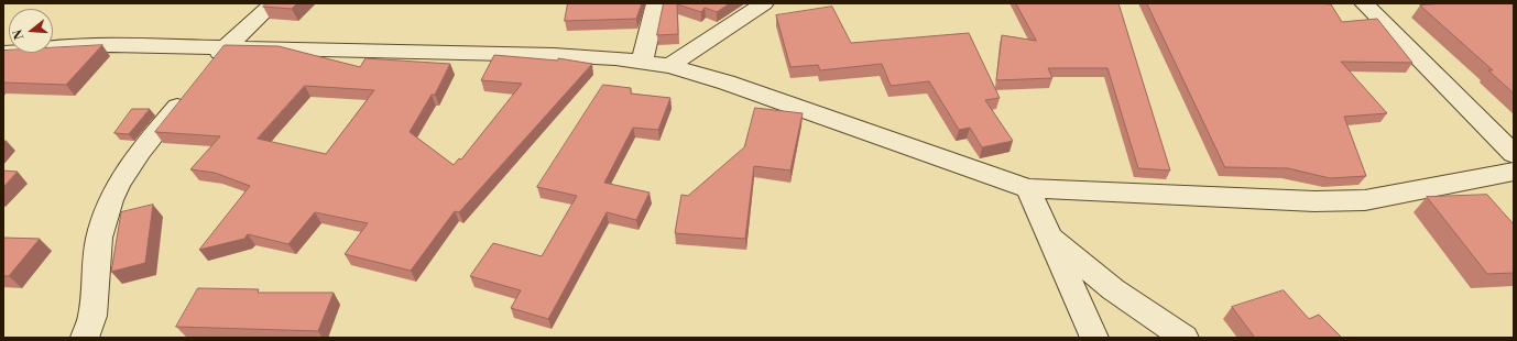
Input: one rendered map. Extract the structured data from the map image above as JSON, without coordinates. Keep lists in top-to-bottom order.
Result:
{
  "north": "left"
}
